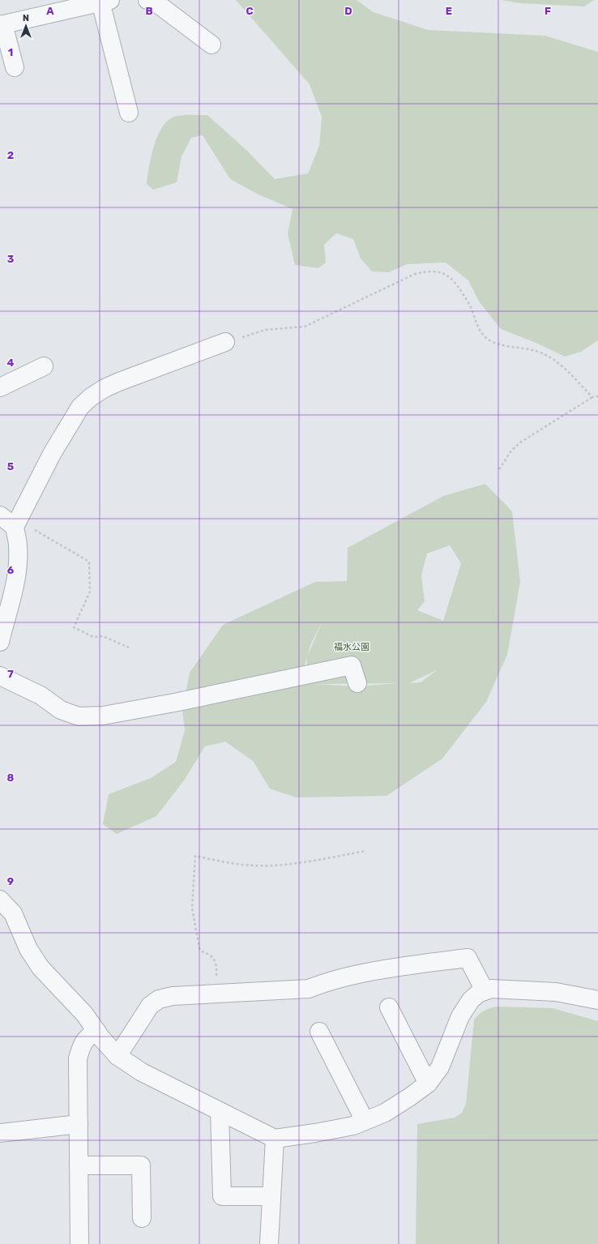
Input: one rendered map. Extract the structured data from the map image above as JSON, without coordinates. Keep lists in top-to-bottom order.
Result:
{
  "parks": ["福水公園"],
  "north": "top",
  "grid": {
    "columns": [
      "A",
      "B",
      "C",
      "D",
      "E",
      "F"
    ],
    "rows": [
      "1",
      "2",
      "3",
      "4",
      "5",
      "6",
      "7",
      "8",
      "9"
    ]
  }
}
